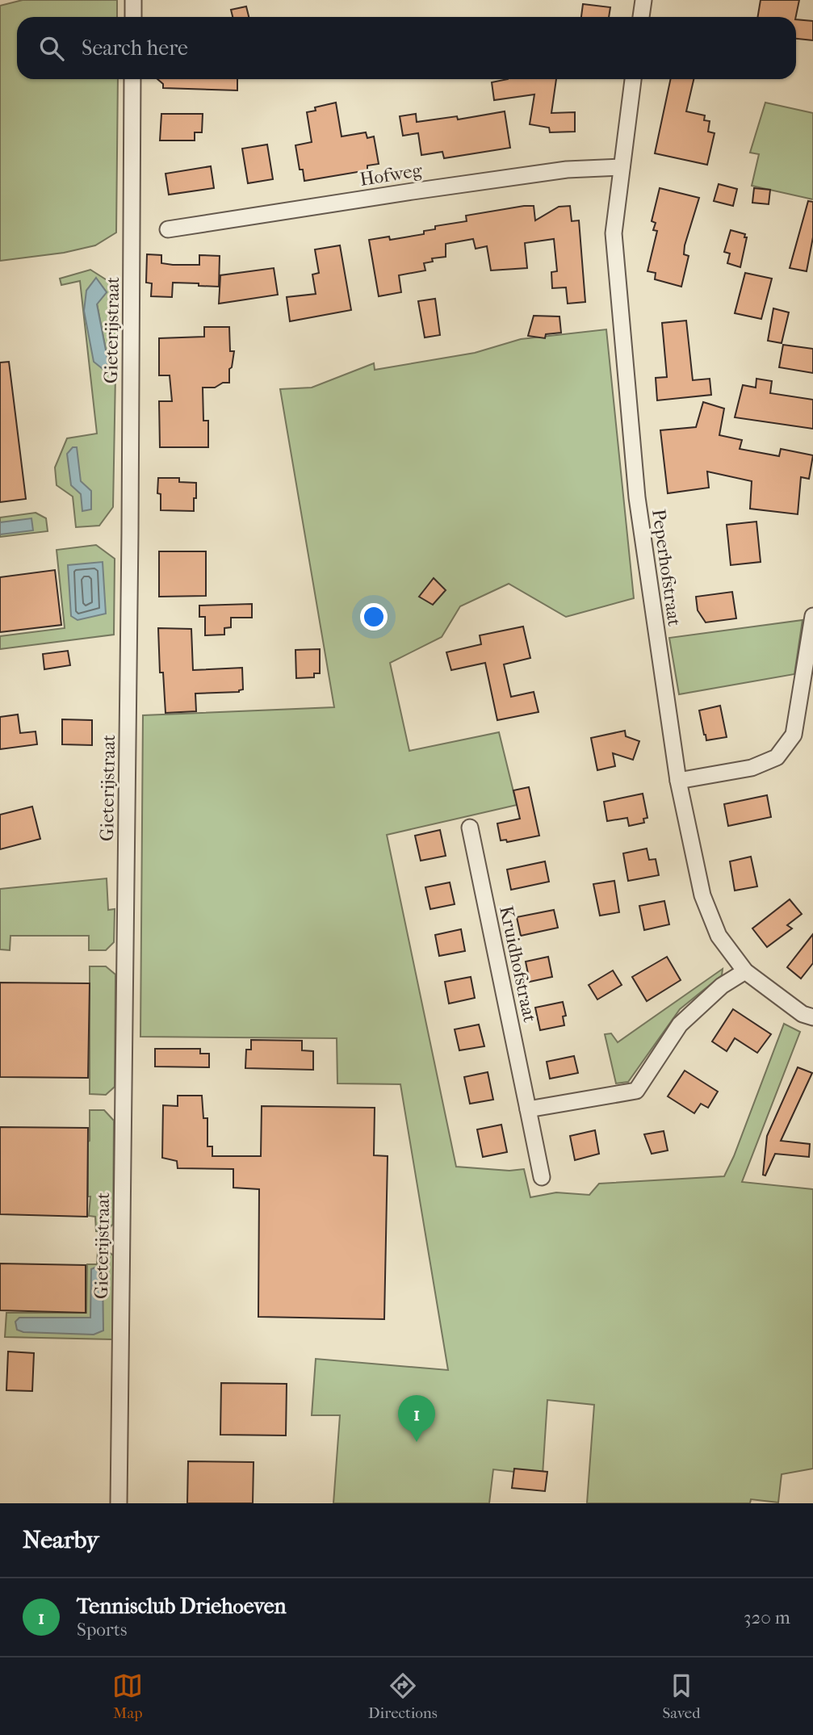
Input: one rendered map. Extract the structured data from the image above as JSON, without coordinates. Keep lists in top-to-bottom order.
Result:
{
  "streets": {
    "street": [
      "Hofweg",
      "Gieterijstraat",
      "Peperhofstraat",
      "Kruidhofstraat"
    ]
  },
  "crossings": [
    ["Hofweg", "Peperhofstraat"]
  ],
  "page": {
    "search": "Search here",
    "pins": "1",
    "heading": "Nearby",
    "list": [
      {
        "mark": "1",
        "name": "Tennisclub Driehoeven",
        "note": "Sports",
        "value": "320 m"
      }
    ],
    "nav": ["Map", "Directions", "Saved"]
  }
}
